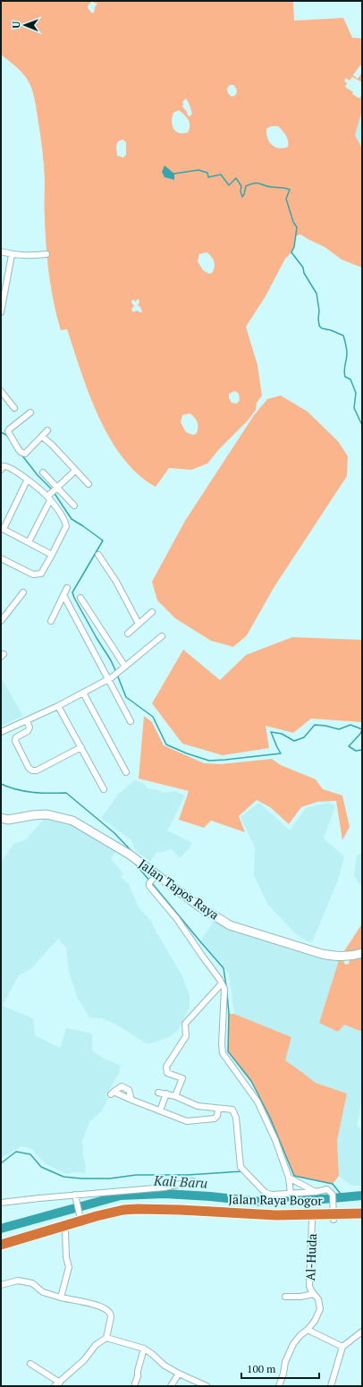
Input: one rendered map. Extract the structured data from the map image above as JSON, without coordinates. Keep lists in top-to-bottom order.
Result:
{
  "streets": {
    "highway": ["Jalan Raya Bogor"],
    "main road": ["Jalan Tapos Raya"],
    "street": ["Al-Huda"]
  },
  "crossings": [
    ["Jalan Raya Bogor", "Al-Huda"]
  ],
  "water": ["Kali Baru"],
  "scale_bar": "100 m",
  "north": "left"
}
